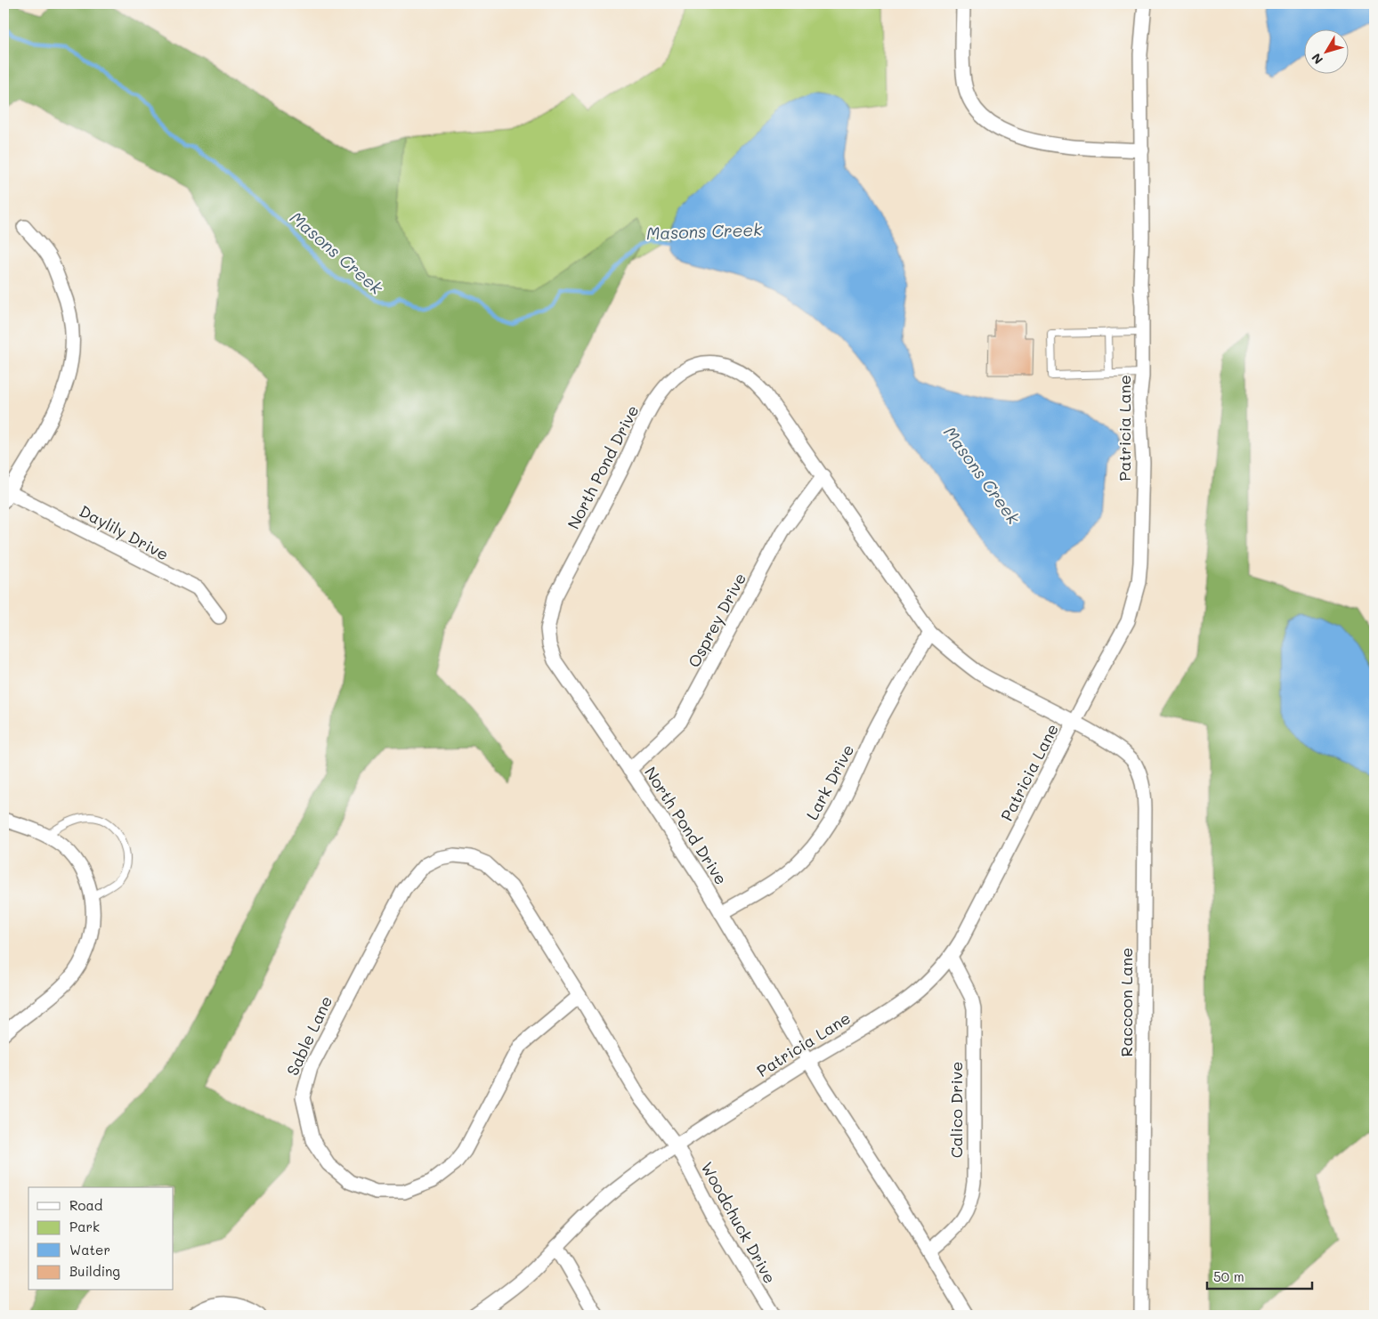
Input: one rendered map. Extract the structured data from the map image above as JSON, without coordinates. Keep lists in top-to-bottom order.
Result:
{
  "streets": {
    "street": [
      "Patricia Lane",
      "North Pond Drive",
      "Daylily Drive",
      "Osprey Drive",
      "Lark Drive",
      "Raccoon Lane",
      "Sable Lane",
      "Calico Drive",
      "Woodchuck Drive"
    ]
  },
  "crossings": [
    ["Patricia Lane", "North Pond Drive"],
    ["Patricia Lane", "Raccoon Lane"],
    ["Patricia Lane", "Sable Lane"],
    ["Patricia Lane", "Calico Drive"],
    ["Patricia Lane", "Woodchuck Drive"],
    ["North Pond Drive", "Osprey Drive"],
    ["North Pond Drive", "Lark Drive"],
    ["North Pond Drive", "Raccoon Lane"],
    ["Sable Lane", "Woodchuck Drive"]
  ],
  "water": ["Masons Creek"],
  "legend": [
    "Road",
    "Park",
    "Water",
    "Building"
  ],
  "scale_bar": "50 m",
  "north": "bottom left"
}
